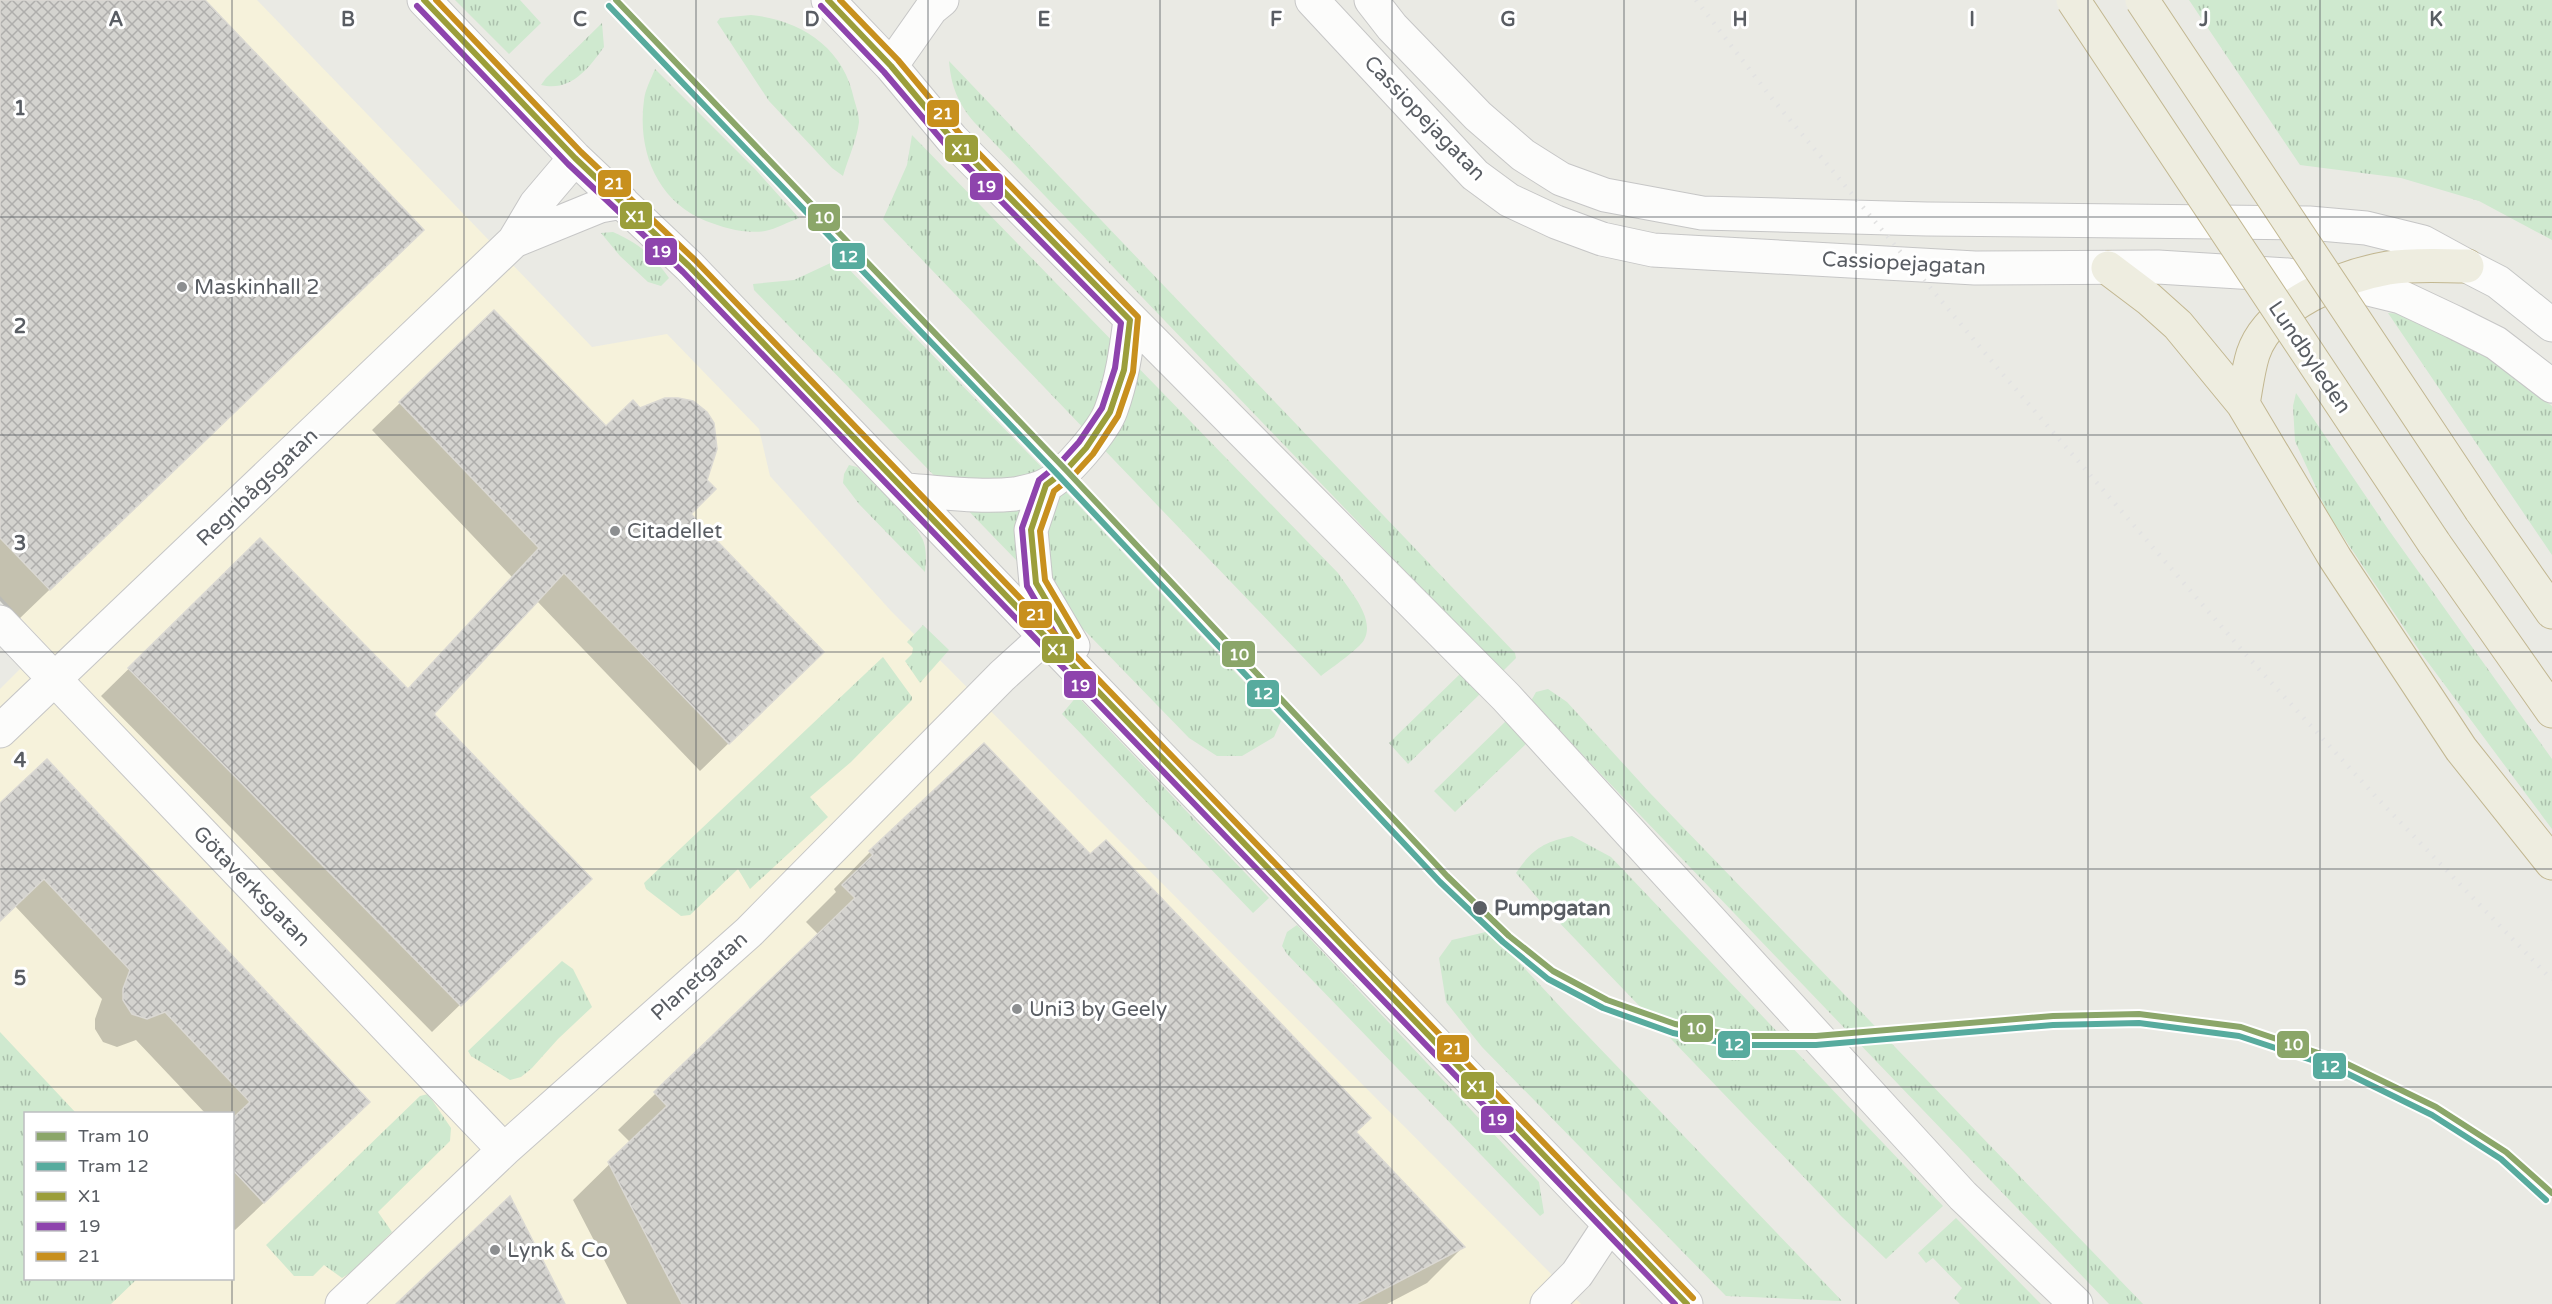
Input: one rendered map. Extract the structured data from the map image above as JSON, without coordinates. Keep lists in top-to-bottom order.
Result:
{
  "streets": {
    "highway": ["Lundbyleden"],
    "street": [
      "Cassiopejagatan",
      "Regnbågsgatan",
      "Götaverksgatan",
      "Planetgatan"
    ]
  },
  "crossings": [
    ["Regnbågsgatan", "Götaverksgatan"],
    ["Götaverksgatan", "Planetgatan"]
  ],
  "places": [
    "Maskinhall 2",
    "Citadellet",
    "Pumpgatan",
    "Uni3 by Geely",
    "Lynk & Co"
  ],
  "lines": [
    "tram line 10",
    "transit line X1",
    "transit line 21",
    "tram line 12",
    "transit line 19"
  ],
  "legend": [
    "Tram 10",
    "Tram 12",
    "X1",
    "19",
    "21"
  ],
  "grid": {
    "columns": [
      "A",
      "B",
      "C",
      "D",
      "E",
      "F",
      "G",
      "H",
      "I",
      "J",
      "K"
    ],
    "rows": [
      "1",
      "2",
      "3",
      "4",
      "5"
    ]
  }
}
